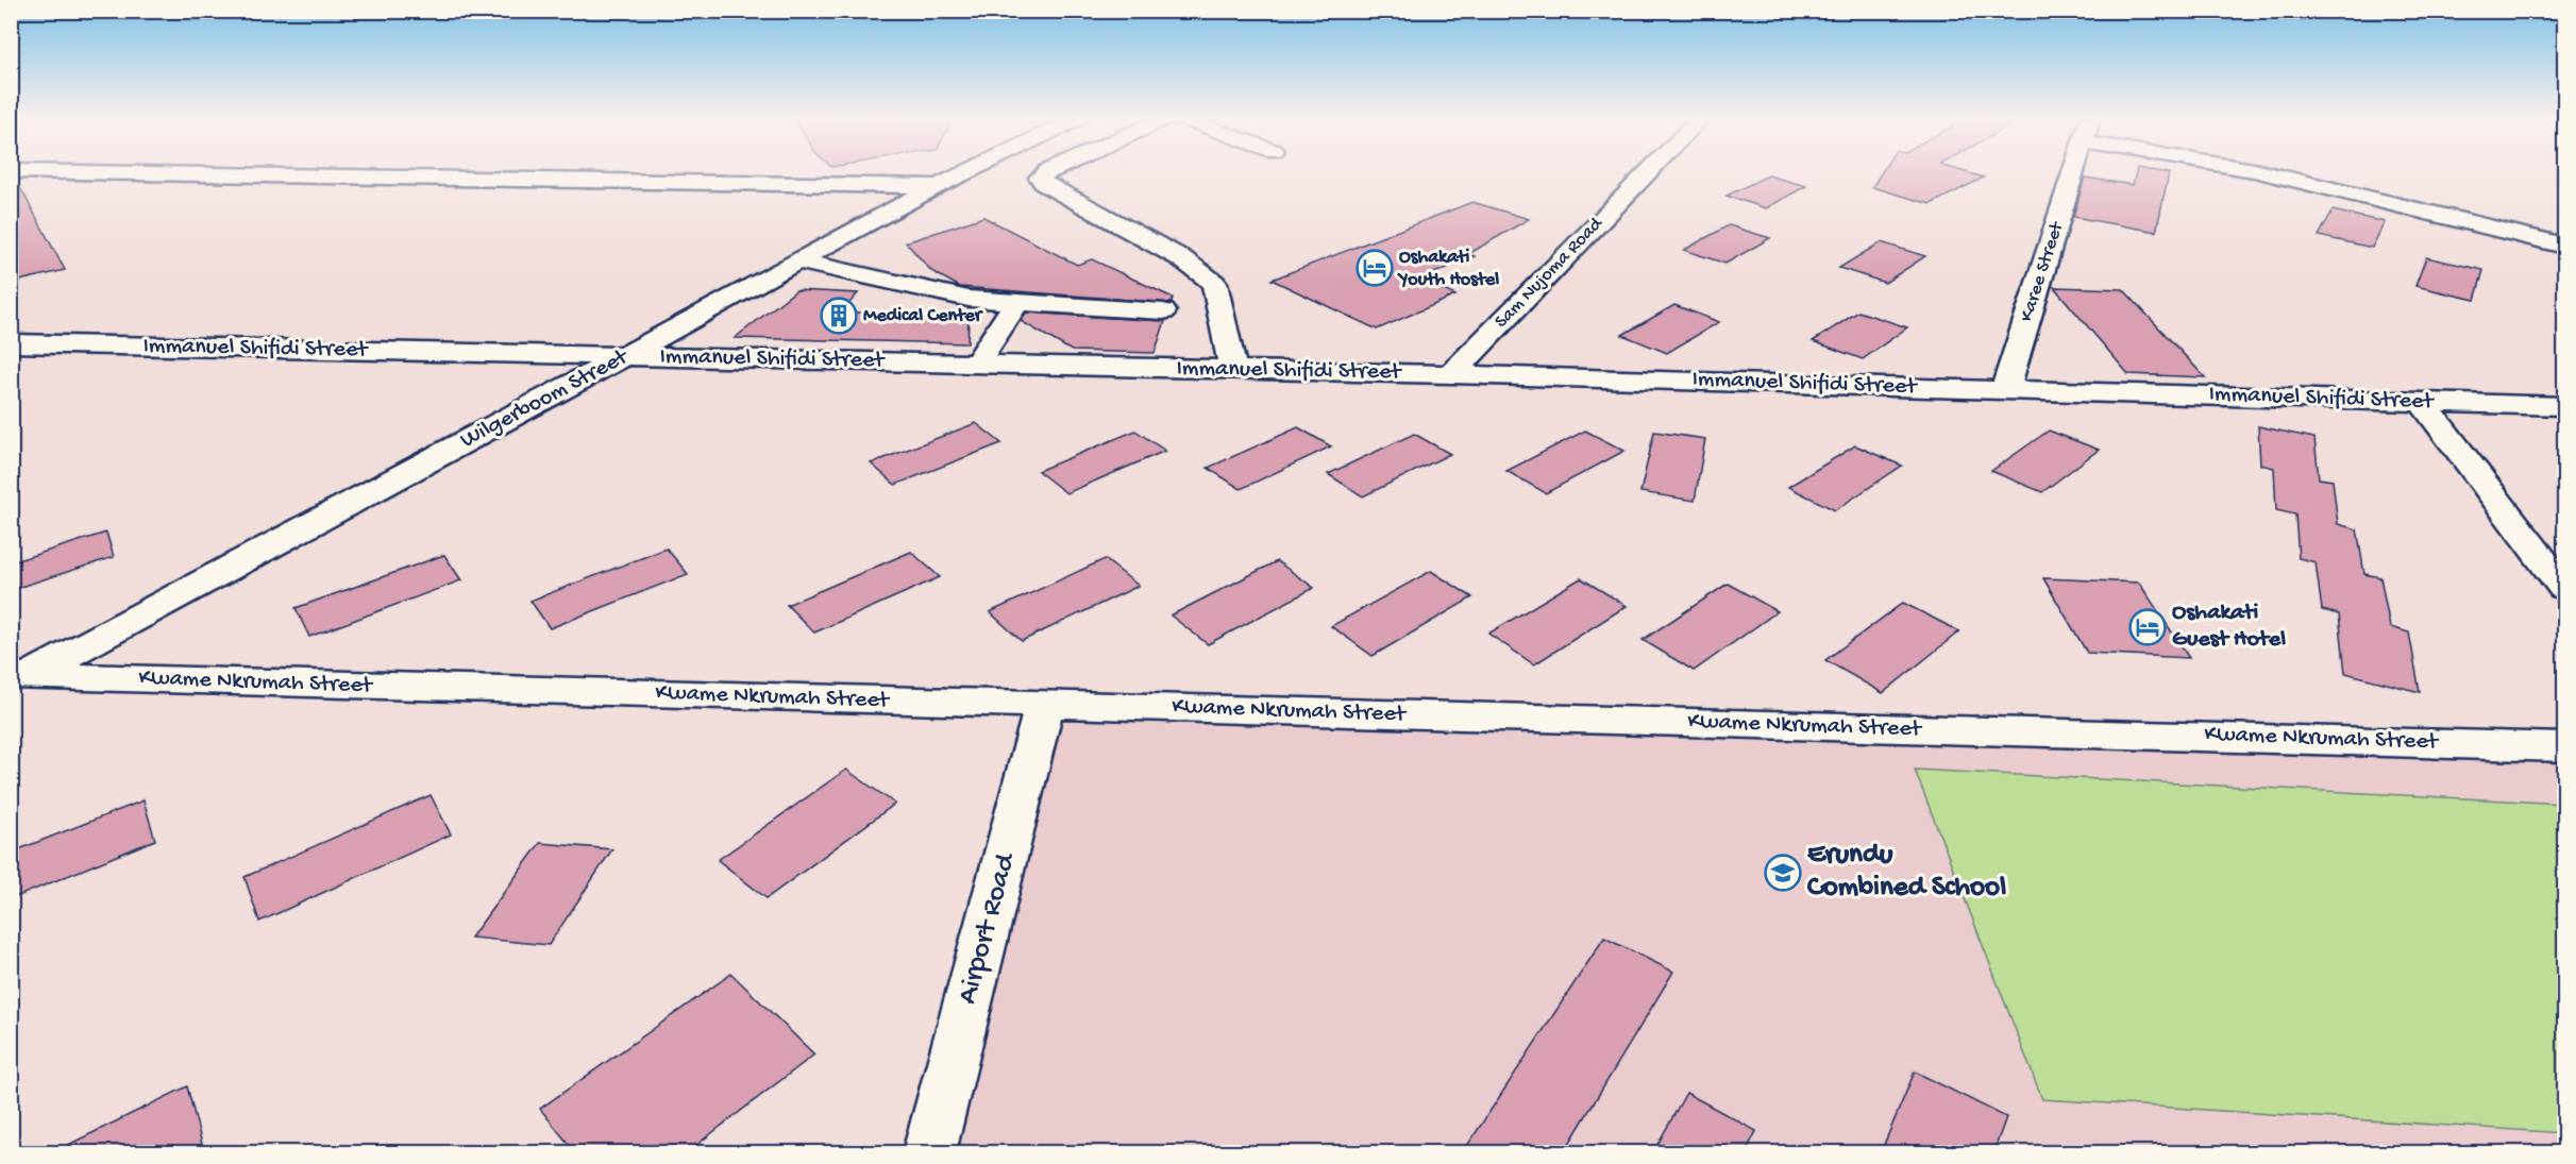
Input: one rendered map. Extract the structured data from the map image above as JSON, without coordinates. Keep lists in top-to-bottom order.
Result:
{
  "streets": {
    "street": [
      "Karee Street",
      "Sam Nujoma Road",
      "Immanuel Shifidi Street",
      "Wilgerboom Street",
      "Kwame Nkrumah Street",
      "Airport Road"
    ]
  },
  "crossings": [
    ["Karee Street", "Immanuel Shifidi Street"],
    ["Sam Nujoma Road", "Immanuel Shifidi Street"],
    ["Immanuel Shifidi Street", "Wilgerboom Street"],
    ["Wilgerboom Street", "Kwame Nkrumah Street"],
    ["Kwame Nkrumah Street", "Airport Road"]
  ],
  "places": {
    "hotel": ["Oshakati Youth Hostel", "Oshakati Guest Hotel"],
    "building": ["Medical Center"],
    "school or university": ["Erundu Combined School"]
  }
}
